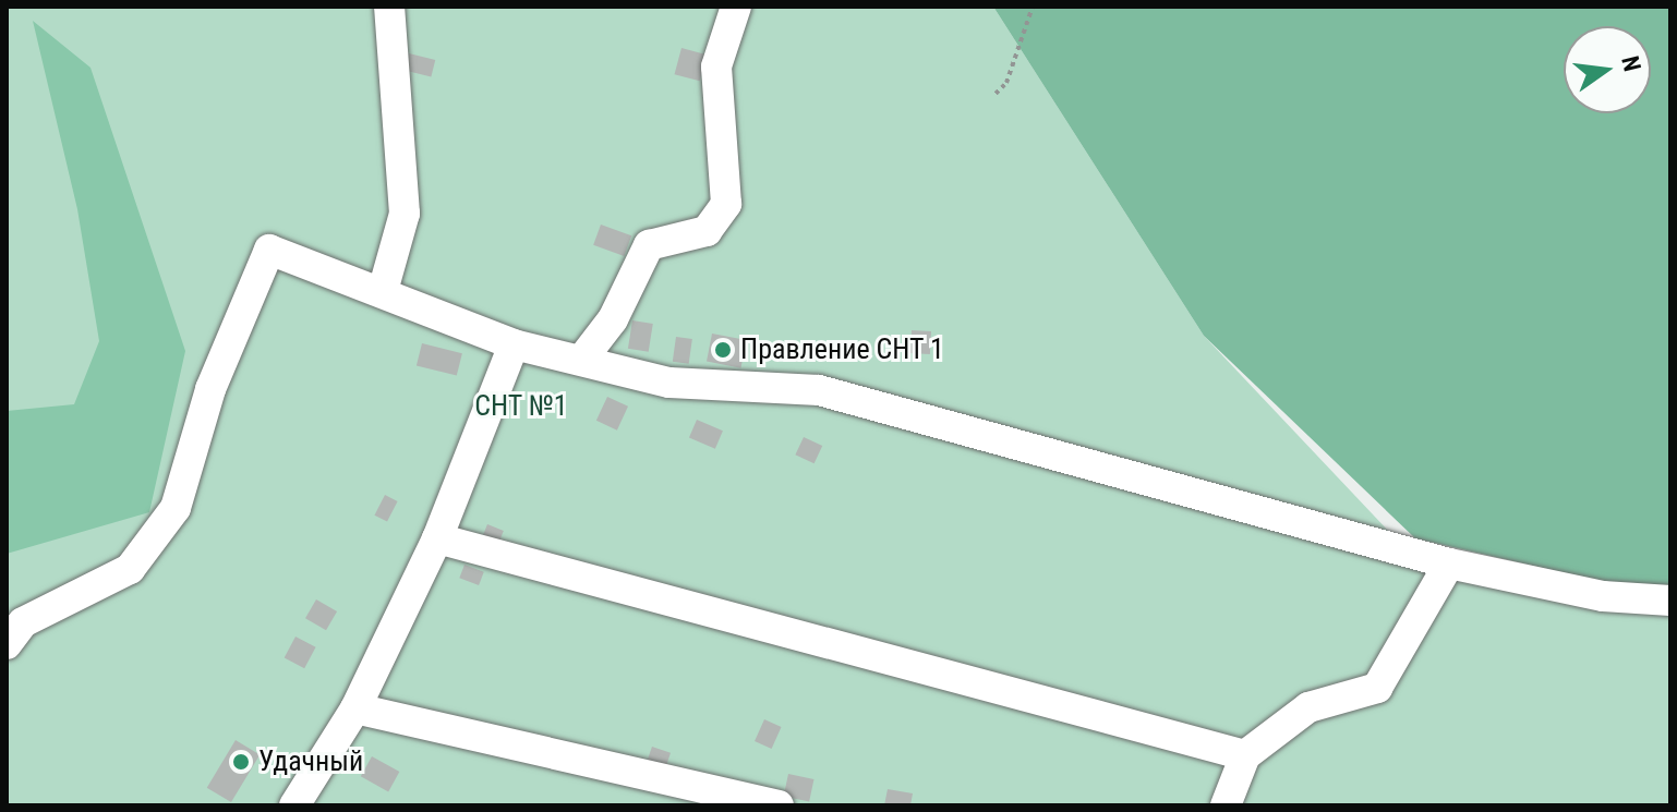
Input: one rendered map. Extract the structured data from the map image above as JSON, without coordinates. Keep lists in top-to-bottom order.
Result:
{
  "parks": ["СНТ №1"],
  "places": ["Правление СНТ 1", "Удачный"],
  "north": "right"
}
